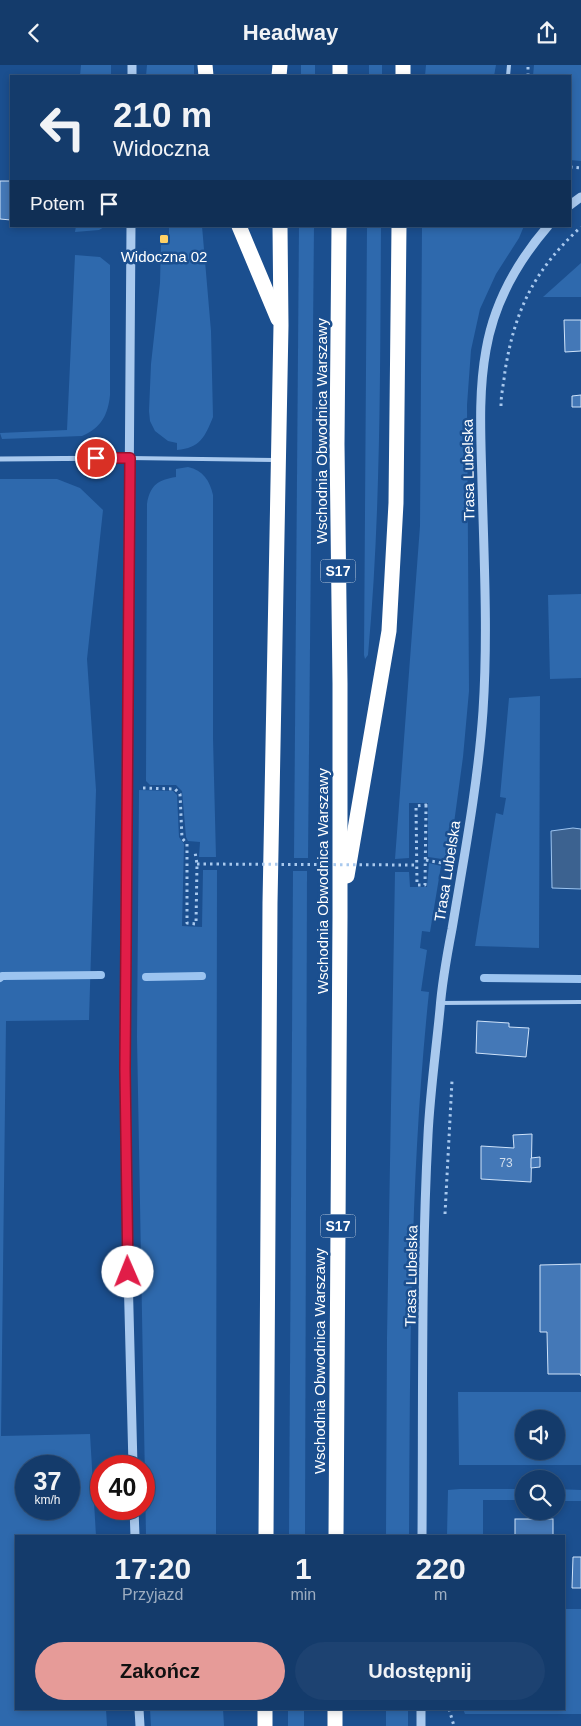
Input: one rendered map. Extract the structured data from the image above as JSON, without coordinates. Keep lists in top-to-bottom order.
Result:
{
  "streets": {
    "highway": ["Wschodnia Obwodnica Warszawy", "S17"],
    "street": ["Trasa Lubelska"]
  },
  "places": {
    "transit": ["Widoczna 02"]
  },
  "house_numbers": ["73"],
  "page": {
    "header": "Headway",
    "turn": ["210 m", "Widoczna"],
    "then": "Potem",
    "speed": "37 km/h",
    "limit": "40",
    "eta": [
      "17:20",
      "Przyjazd",
      "1",
      "min",
      "220",
      "m"
    ],
    "buttons": ["Zakończ", "Udostępnij"]
  }
}
